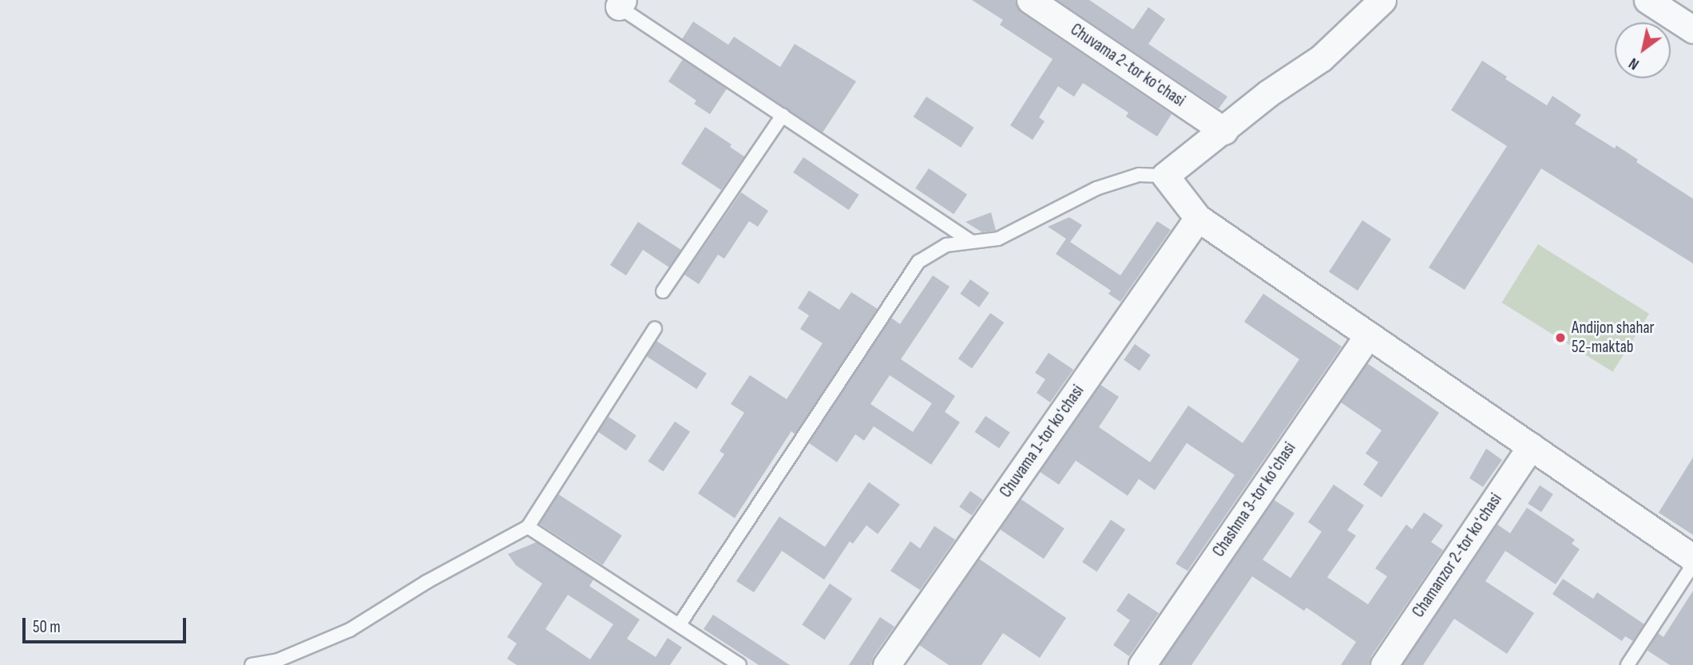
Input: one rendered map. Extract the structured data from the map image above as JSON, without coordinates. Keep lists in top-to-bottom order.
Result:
{
  "streets": {
    "street": [
      "Chuvama 2-tor koʻchasi",
      "Chuvama 1-tor koʻchasi",
      "Chashma 3-tor koʻchasi",
      "Chamanzor 2-tor koʻchasi"
    ]
  },
  "places": ["Andijon shahar 52-maktab"],
  "scale_bar": "50 m",
  "north": "bottom left"
}
